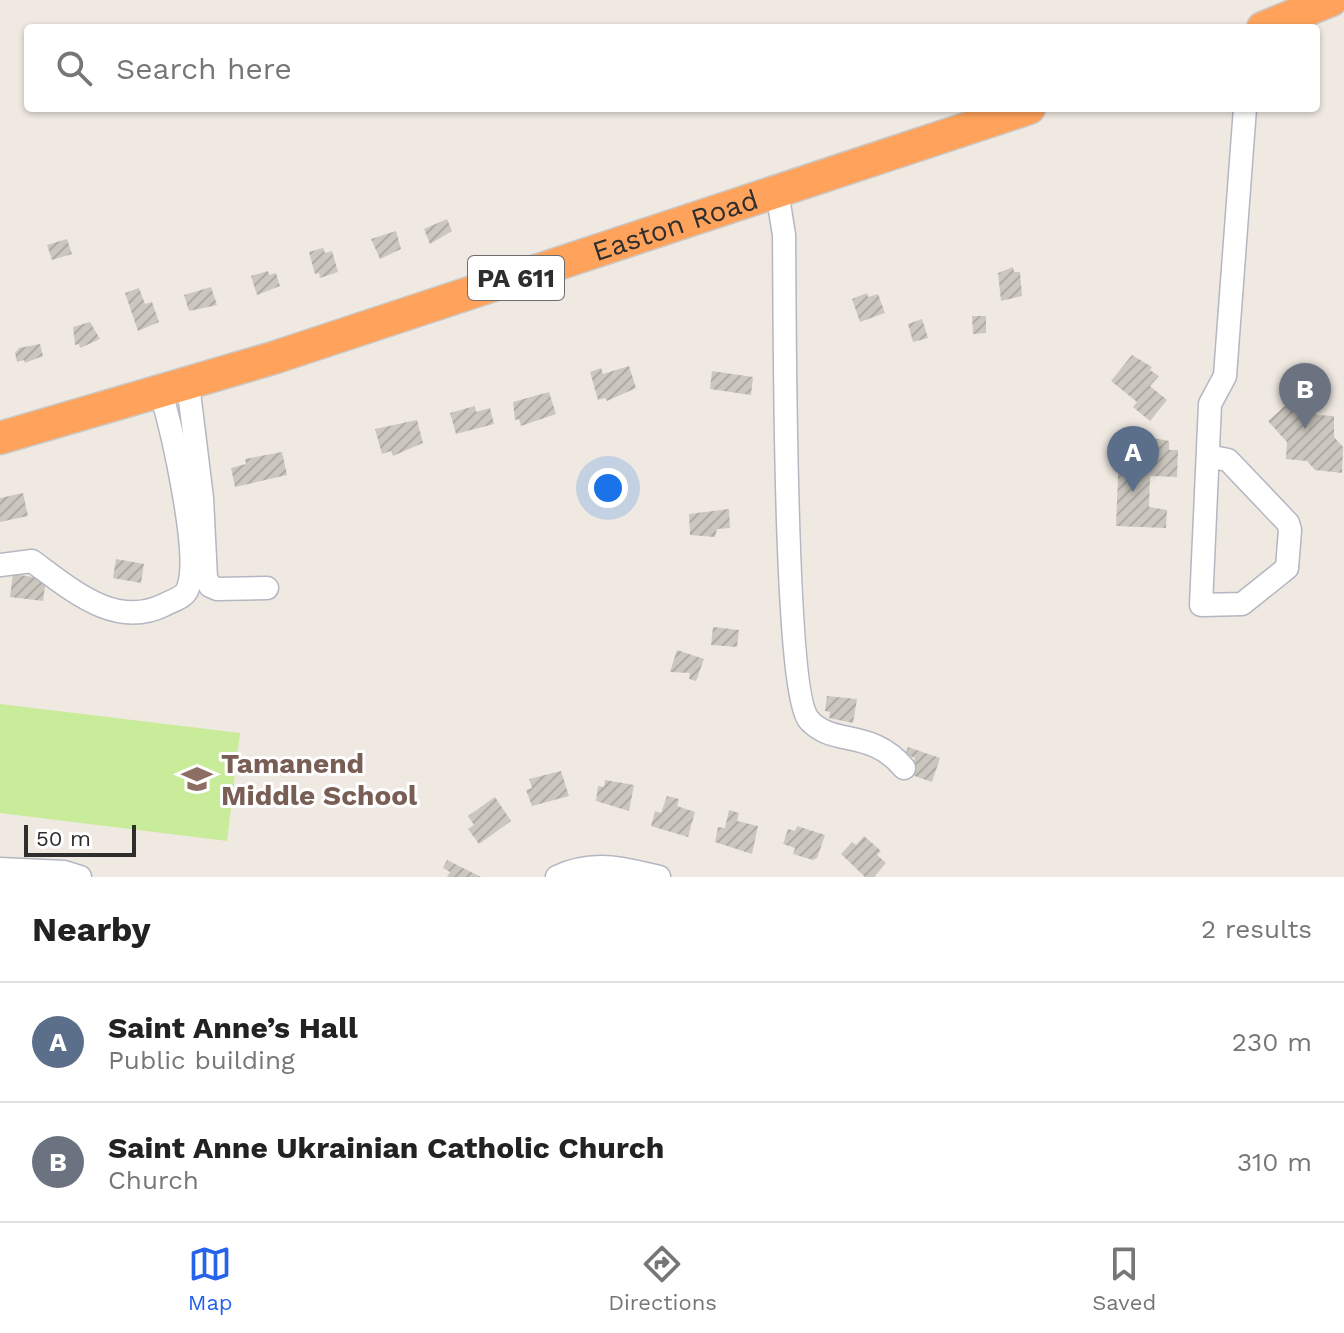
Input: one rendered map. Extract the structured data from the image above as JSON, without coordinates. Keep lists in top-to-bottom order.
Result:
{
  "streets": {
    "highway": ["Easton Road", "PA 611"]
  },
  "places": {
    "school or university": ["Tamanend Middle School"]
  },
  "scale_bar": "50 m",
  "page": {
    "search": "Search here",
    "pins": ["B", "A"],
    "scale": "50 m",
    "heading": ["Nearby", "2 results"],
    "list": [
      {
        "mark": "A",
        "name": "Saint Anne’s Hall",
        "note": "Public building",
        "value": "230 m"
      },
      {
        "mark": "B",
        "name": "Saint Anne Ukrainian Catholic Church",
        "note": "Church",
        "value": "310 m"
      }
    ],
    "nav": ["Map", "Directions", "Saved"]
  }
}
